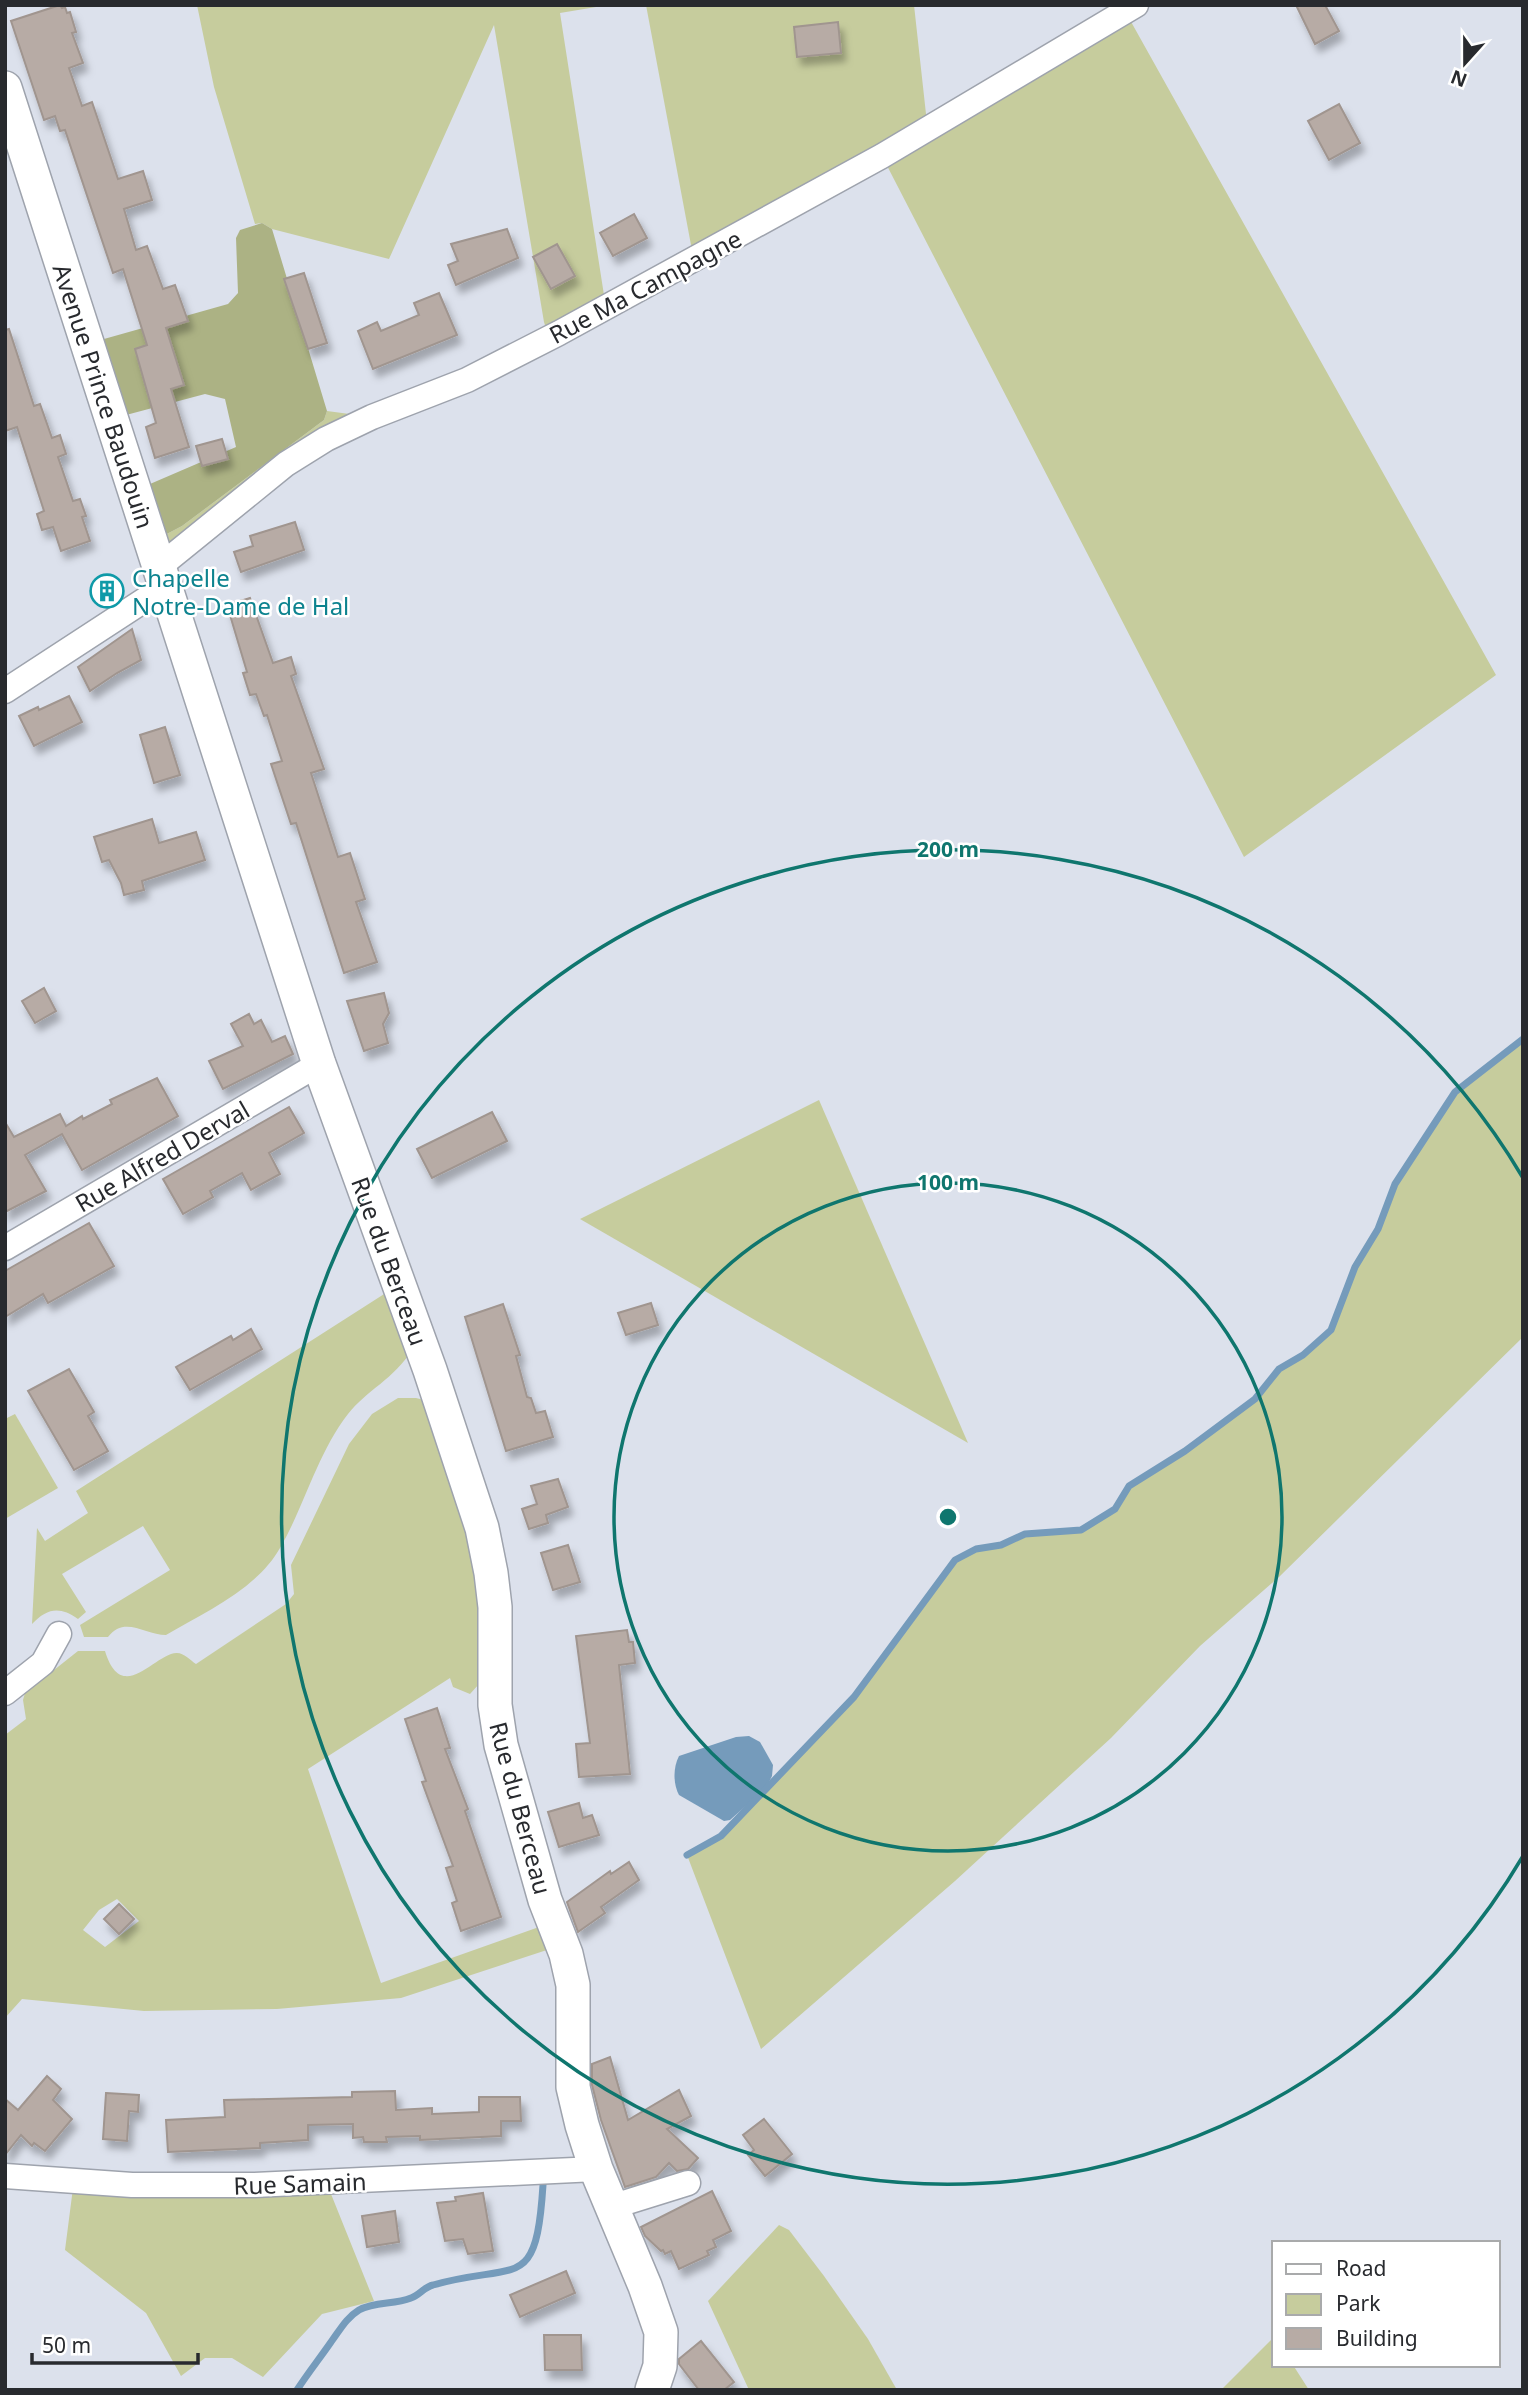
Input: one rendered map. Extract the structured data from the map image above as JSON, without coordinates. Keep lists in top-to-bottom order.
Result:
{
  "streets": {
    "street": [
      "Rue Ma Campagne",
      "Avenue Prince Baudouin",
      "Rue Alfred Derval",
      "Rue du Berceau",
      "Rue Samain"
    ]
  },
  "crossings": [
    ["Rue Ma Campagne", "Avenue Prince Baudouin"],
    ["Avenue Prince Baudouin", "Rue Alfred Derval"],
    ["Avenue Prince Baudouin", "Rue du Berceau"],
    ["Rue Alfred Derval", "Rue du Berceau"],
    ["Rue du Berceau", "Rue Samain"]
  ],
  "places": {
    "building": ["Chapelle Notre-Dame de Hal"]
  },
  "legend": ["Road", "Park", "Building"],
  "scale_bar": "50 m",
  "north": "bottom",
  "rings": ["200 m", "100 m"]
}
